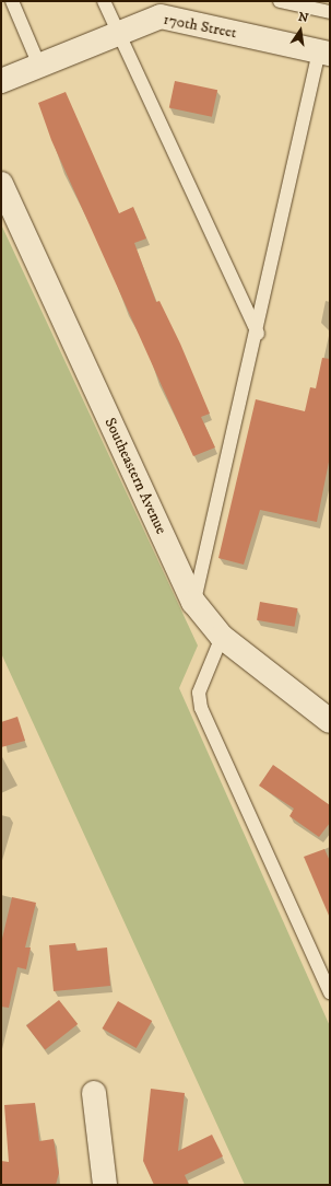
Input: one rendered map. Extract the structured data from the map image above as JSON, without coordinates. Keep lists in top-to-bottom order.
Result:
{
  "streets": {
    "street": ["170th Street", "Southeastern Avenue"]
  },
  "north": "top"
}
